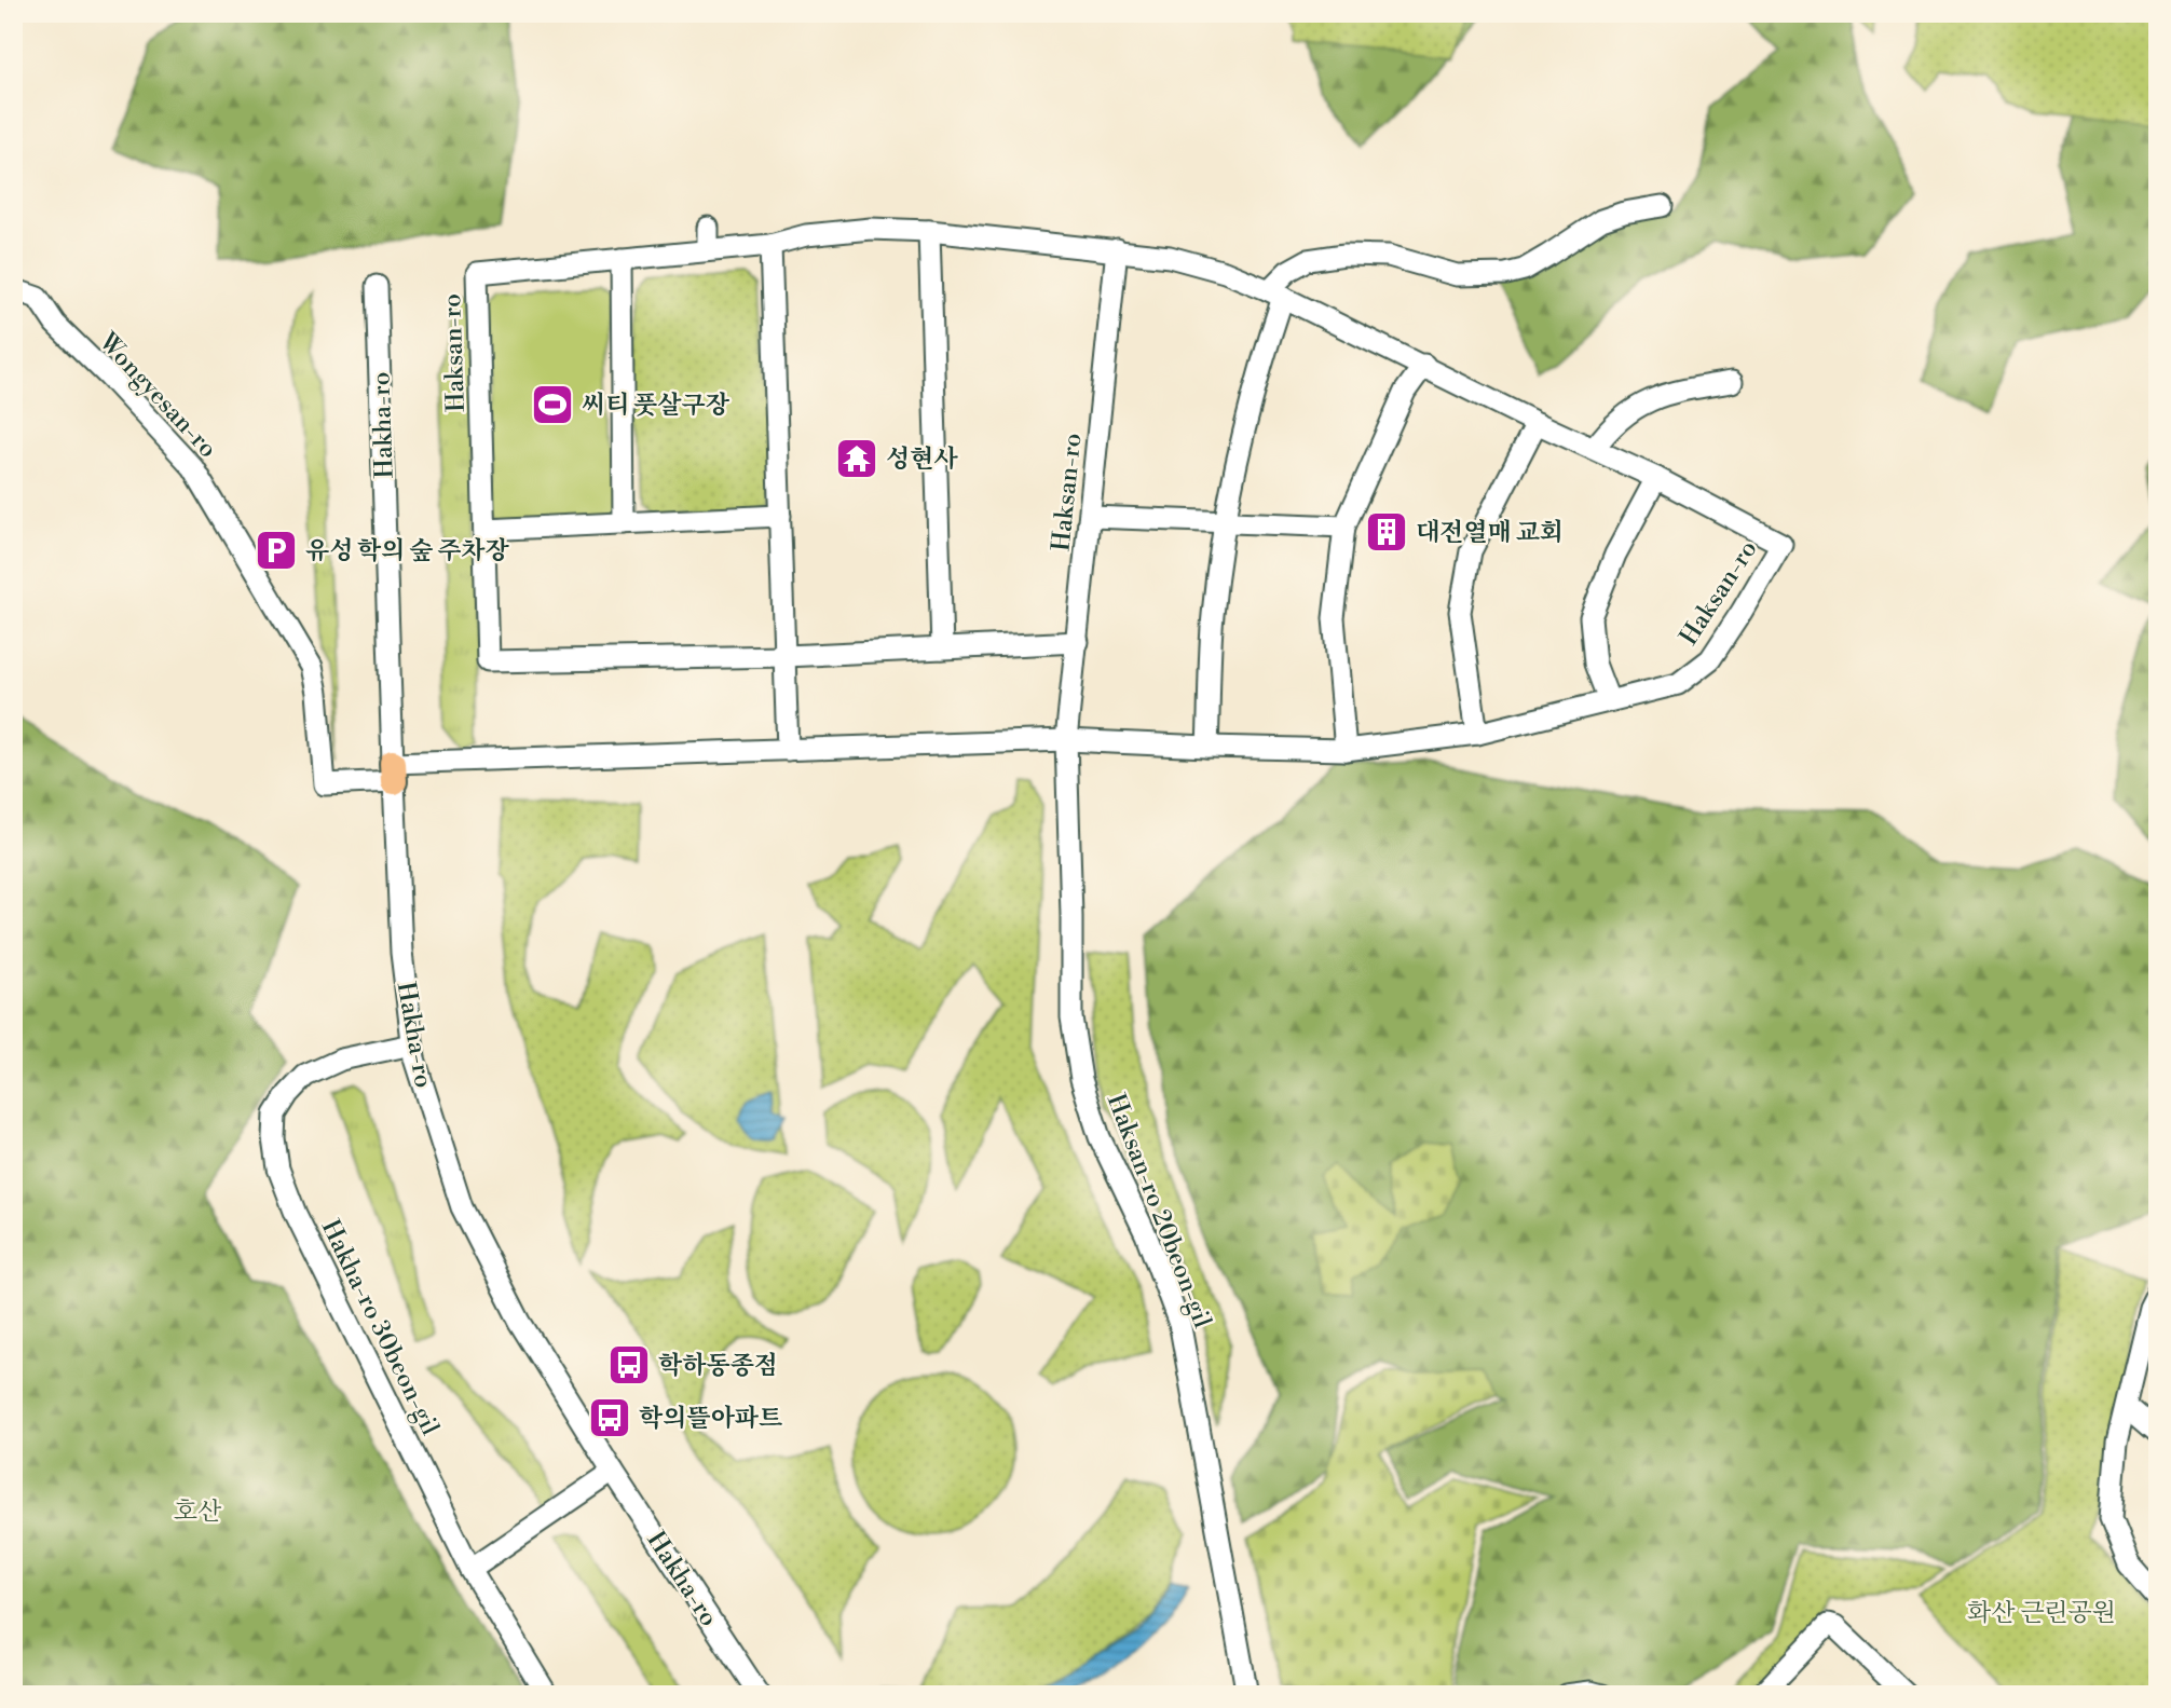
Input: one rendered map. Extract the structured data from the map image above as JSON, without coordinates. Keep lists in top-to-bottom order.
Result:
{
  "streets": {
    "street": [
      "Haksan-ro",
      "Wongyesan-ro",
      "Hakha-ro",
      "Haksan-ro 20beon-gil",
      "Hakha-ro 30beon-gil"
    ]
  },
  "crossings": [
    ["Haksan-ro", "Wongyesan-ro"],
    ["Haksan-ro", "Hakha-ro"],
    ["Haksan-ro", "Haksan-ro 20beon-gil"],
    ["Wongyesan-ro", "Hakha-ro"],
    ["Hakha-ro", "Hakha-ro 30beon-gil"]
  ],
  "parks": ["호산", "화산 근린공원"],
  "places": {
    "sports": ["씨티 풋살구장"],
    "temple": ["성현사"],
    "building": ["대전열매 교회"],
    "parking": ["유성 학의 숲 주차장"],
    "bus stop": ["학하동종점", "학의뜰아파트"]
  }
}
